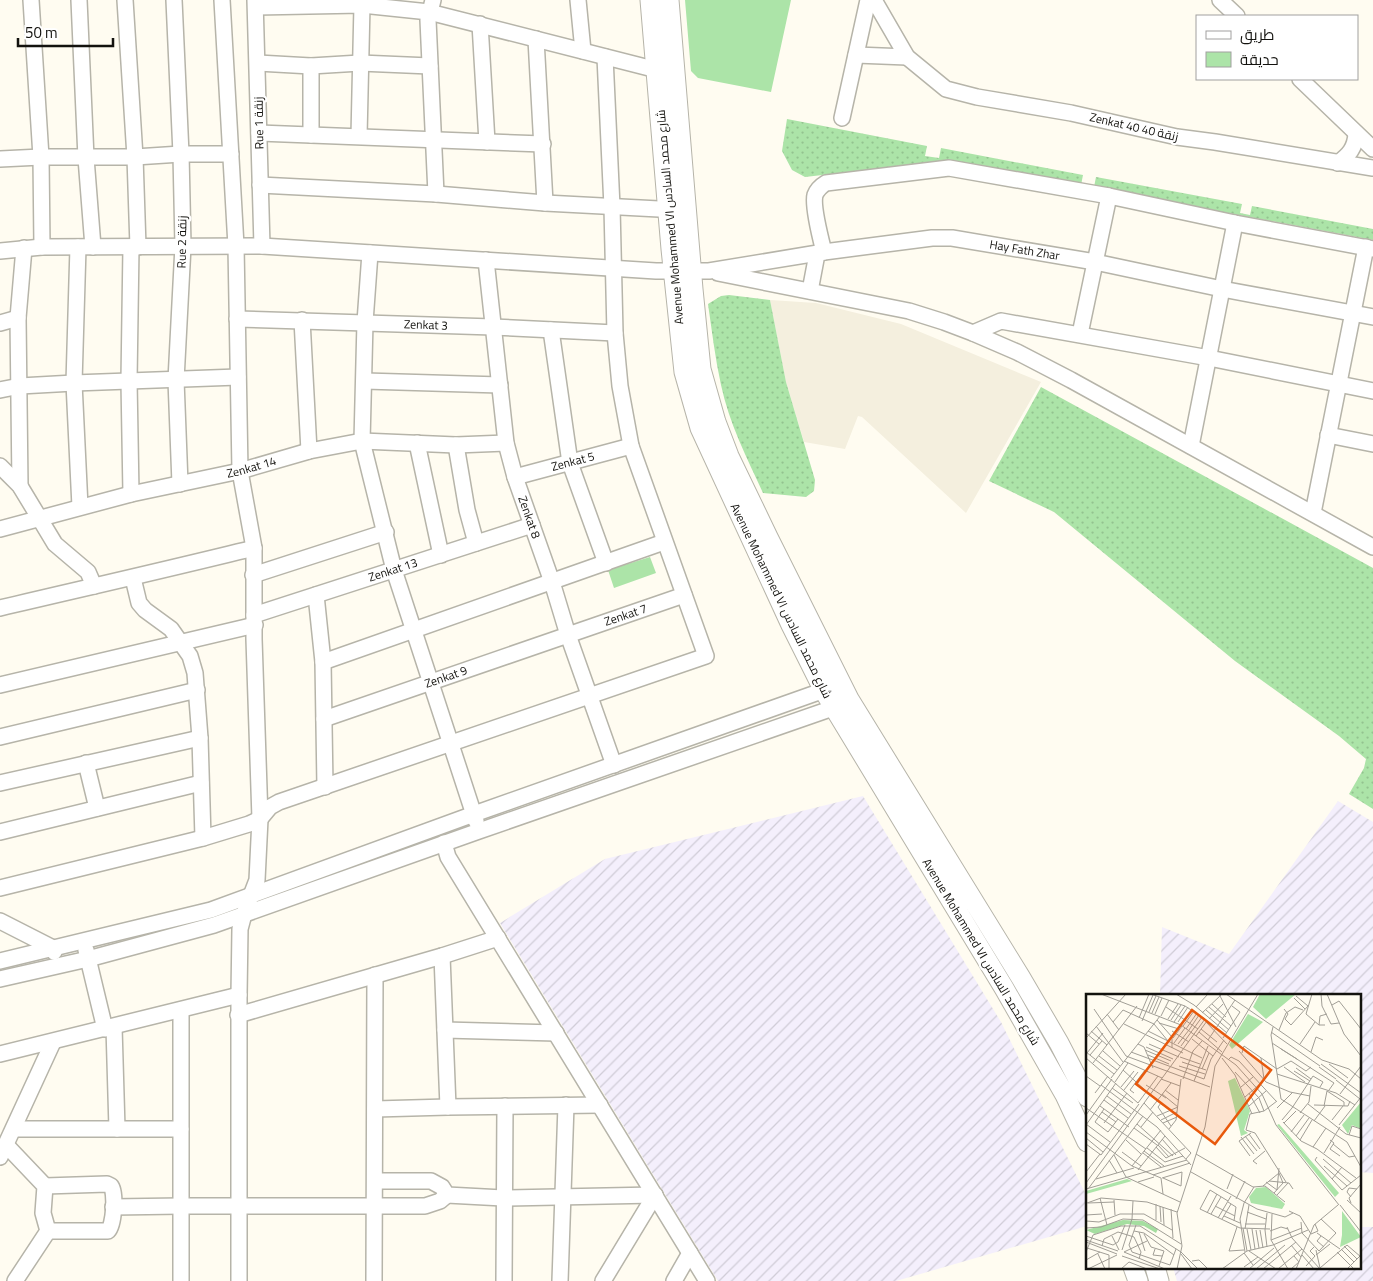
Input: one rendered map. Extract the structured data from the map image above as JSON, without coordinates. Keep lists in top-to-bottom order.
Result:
{
  "streets": {
    "main road": ["Avenue Mohammed VI شارع محمد السادس"],
    "street": [
      "Rue 1 زنقة",
      "Zenkat 40 زنقة 40",
      "Rue 2 زنقة",
      "Hay Fath Zhar",
      "Zenkat 3",
      "Zenkat 5",
      "Zenkat 14",
      "Zenkat 8",
      "Zenkat 13",
      "Zenkat 7",
      "Zenkat 9"
    ]
  },
  "crossings": [
    ["Avenue Mohammed VI شارع محمد السادس", "Hay Fath Zhar"],
    ["Rue 2 زنقة", "Zenkat 14"],
    ["Zenkat 3", "Zenkat 8"],
    ["Zenkat 5", "Zenkat 8"],
    ["Zenkat 14", "Zenkat 8"],
    ["Zenkat 8", "Zenkat 13"],
    ["Zenkat 8", "Zenkat 7"],
    ["Zenkat 8", "Zenkat 9"],
    ["Zenkat 7", "Zenkat 9"]
  ],
  "legend": ["طريق", "حديقة"],
  "scale_bar": "50 m"
}
